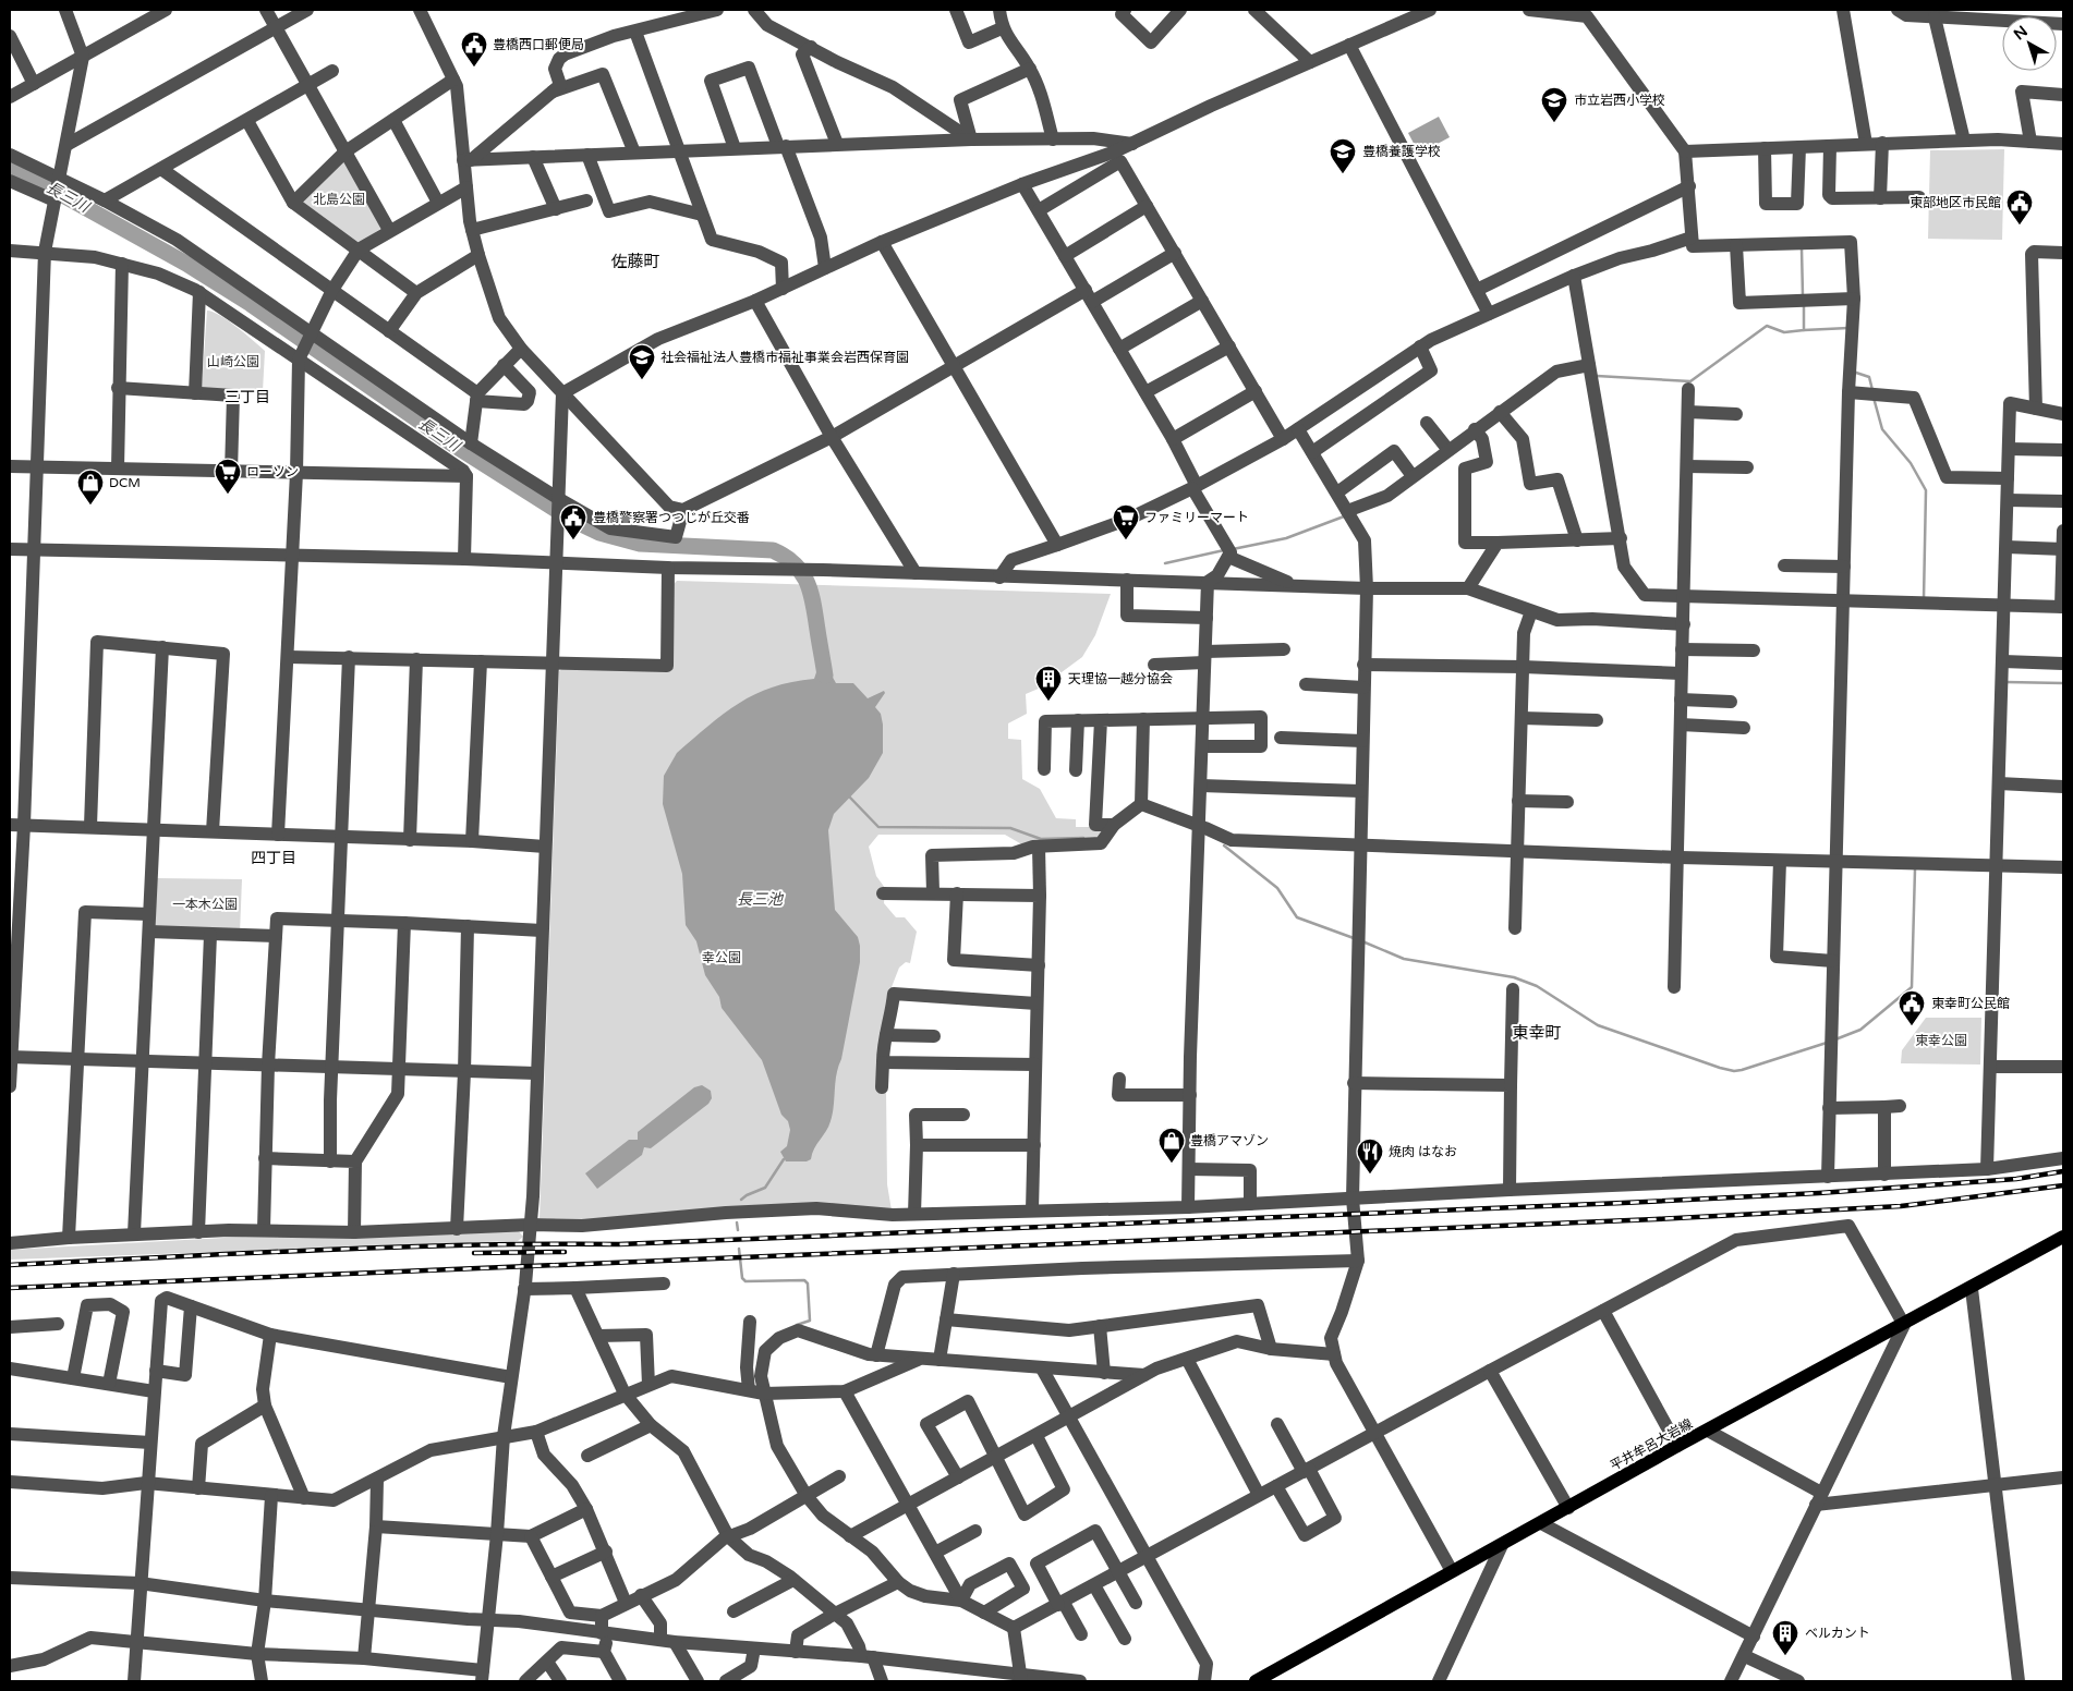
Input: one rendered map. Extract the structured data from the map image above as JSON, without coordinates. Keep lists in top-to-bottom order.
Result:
{
  "streets": {
    "main road": ["平井牟呂大岩線"]
  },
  "districts": [
    "佐藤町",
    "三丁目",
    "四丁目",
    "東幸町"
  ],
  "water": ["長三川", "長三池"],
  "parks": [
    "北島公園",
    "山崎公園",
    "一本木公園",
    "幸公園",
    "東幸公園"
  ],
  "places": {
    "public building": [
      "豊橋西口郵便局",
      "東部地区市民館",
      "豊橋警察署つつじが丘交番",
      "東幸町公民館"
    ],
    "school or university": ["市立岩西小学校", "豊橋養護学校", "社会福祉法人豊橋市福祉事業会岩西保育園"],
    "supermarket": ["ローソン", "ファミリーマート"],
    "shop": ["DCM", "豊橋アマゾン"],
    "building": ["天理協一越分協会", "ベルカント"],
    "restaurant": ["焼肉 はなお"]
  },
  "north": "top left"
}
